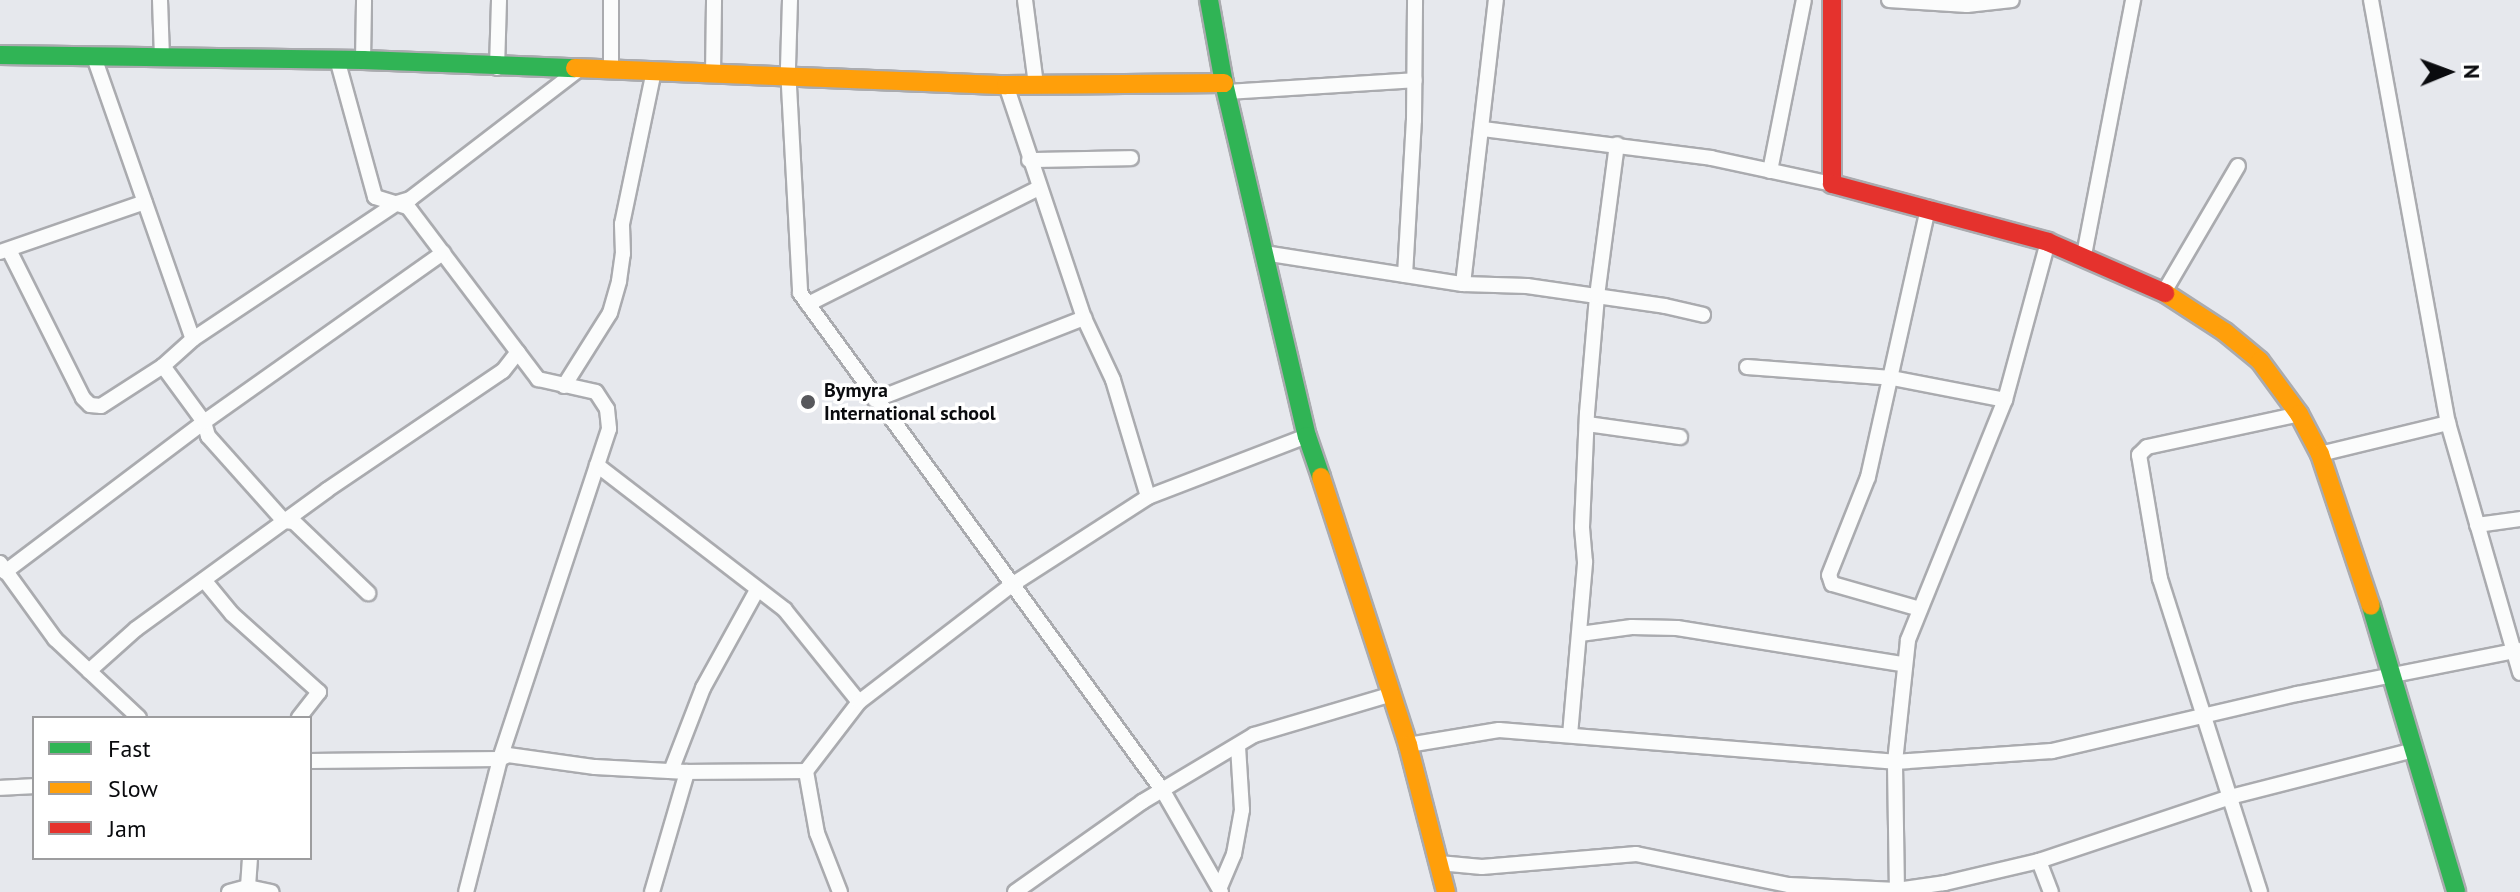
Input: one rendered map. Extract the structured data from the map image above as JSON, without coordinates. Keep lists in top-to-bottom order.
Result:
{
  "places": ["Bymyra International school"],
  "legend": ["Fast", "Slow", "Jam"],
  "north": "right"
}
